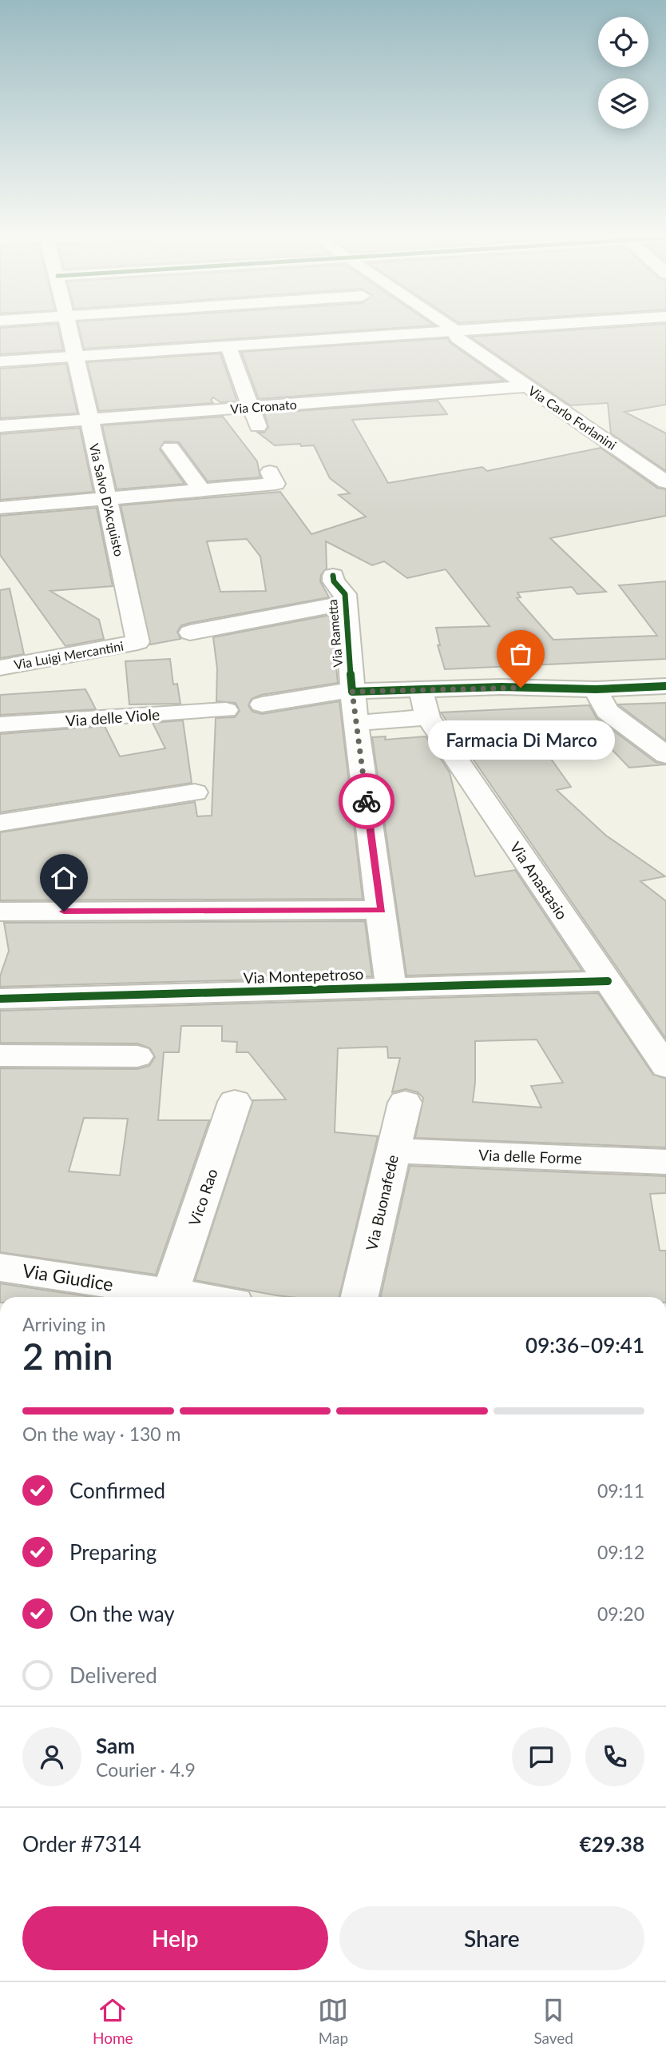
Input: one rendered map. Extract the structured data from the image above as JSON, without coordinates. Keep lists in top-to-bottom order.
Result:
{
  "streets": {
    "street": [
      "Via Cronato",
      "Via Carlo Forlanini",
      "Via Salvo D'Acquisto",
      "Via Rametta",
      "Via Luigi Mercantini",
      "Via delle Viole",
      "Via Anastasio",
      "Via Montepetroso",
      "Via delle Forme",
      "Vico Rao",
      "Via Buonafede",
      "Via Giudice"
    ]
  },
  "crossings": [
    ["Via Cronato", "Via Carlo Forlanini"],
    ["Via Cronato", "Via Salvo D'Acquisto"],
    ["Via Salvo D'Acquisto", "Via Luigi Mercantini"],
    ["Via Rametta", "Via Montepetroso"],
    ["Via Anastasio", "Via Montepetroso"],
    ["Via delle Forme", "Via Buonafede"],
    ["Vico Rao", "Via Giudice"]
  ],
  "places": ["Farmacia Di Marco"],
  "page": {
    "bubble": "Farmacia Di Marco",
    "heading": ["2 min", "Arriving in", "09:36–09:41"],
    "panel": [
      "Sam",
      "Courier · 4.9",
      "Order #7314",
      "€29.38"
    ],
    "bar": "On the way · 130 m",
    "list": [
      ["Confirmed", "09:11"],
      ["Preparing", "09:12"],
      ["On the way", "09:20"],
      "Delivered"
    ],
    "buttons": ["Help", "Share"],
    "tabs": ["Home", "Map", "Saved"]
  }
}
